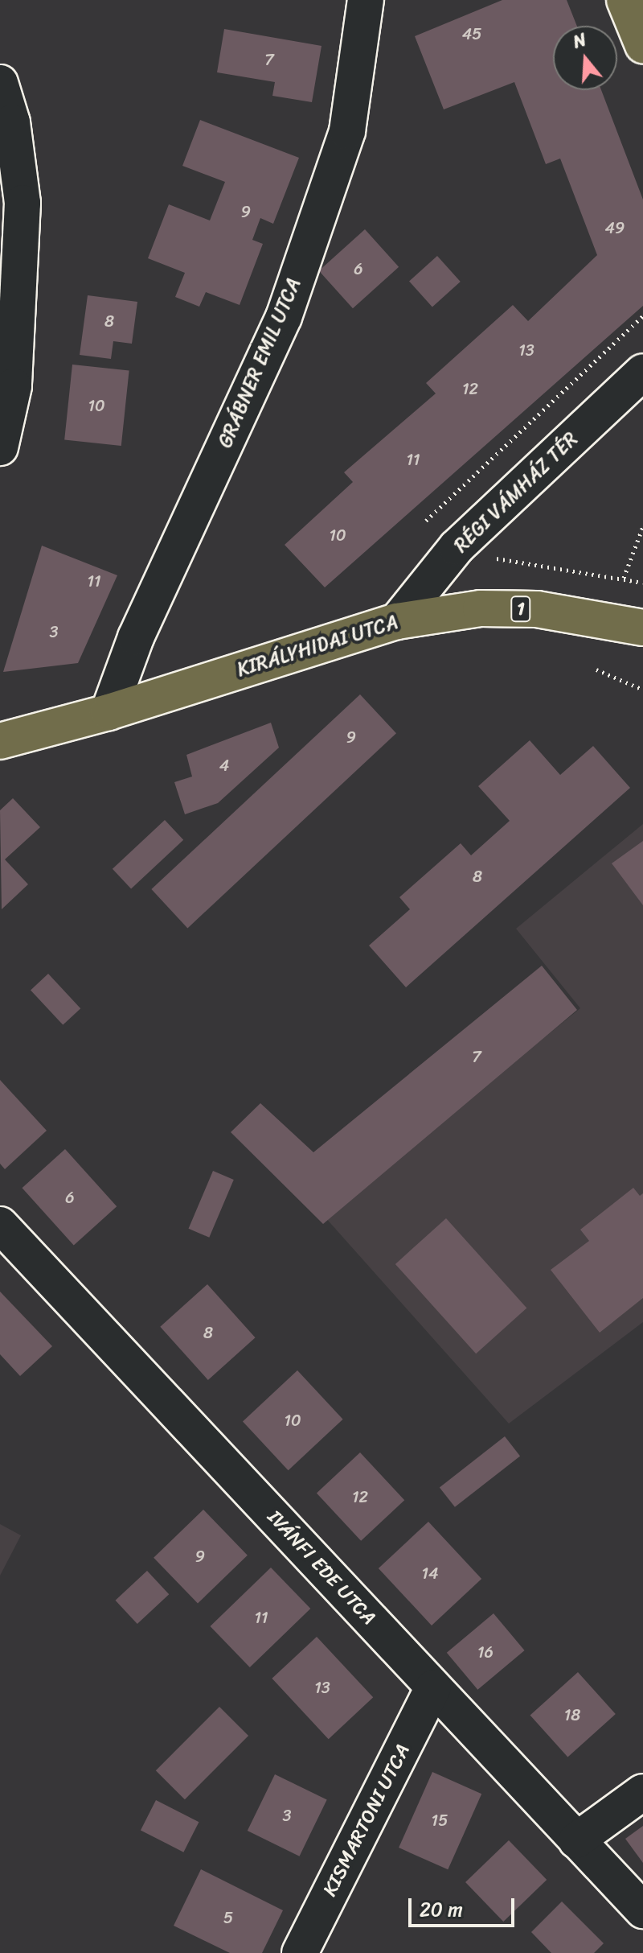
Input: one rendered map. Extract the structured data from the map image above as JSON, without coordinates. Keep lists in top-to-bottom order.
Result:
{
  "streets": {
    "main road": ["1", "KIRÁLYHIDAI UTCA"],
    "street": [
      "GRÁBNER EMIL UTCA",
      "RÉGI VÁMHÁZ TÉR",
      "IVÁNFI EDE UTCA",
      "KISMARTONI UTCA"
    ]
  },
  "crossings": [
    ["GRÁBNER EMIL UTCA", "KIRÁLYHIDAI UTCA"],
    ["RÉGI VÁMHÁZ TÉR", "KIRÁLYHIDAI UTCA"],
    ["IVÁNFI EDE UTCA", "KISMARTONI UTCA"]
  ],
  "house_numbers": [
    "45",
    "7",
    "9",
    "49",
    "6",
    "8",
    "13",
    "12",
    "10",
    "11",
    "10",
    "11",
    "3",
    "9",
    "4",
    "8",
    "7",
    "6",
    "8",
    "10",
    "12",
    "9",
    "14",
    "11",
    "16",
    "13",
    "18",
    "3",
    "15",
    "5"
  ],
  "scale_bar": "20 m",
  "north": "top"
}
